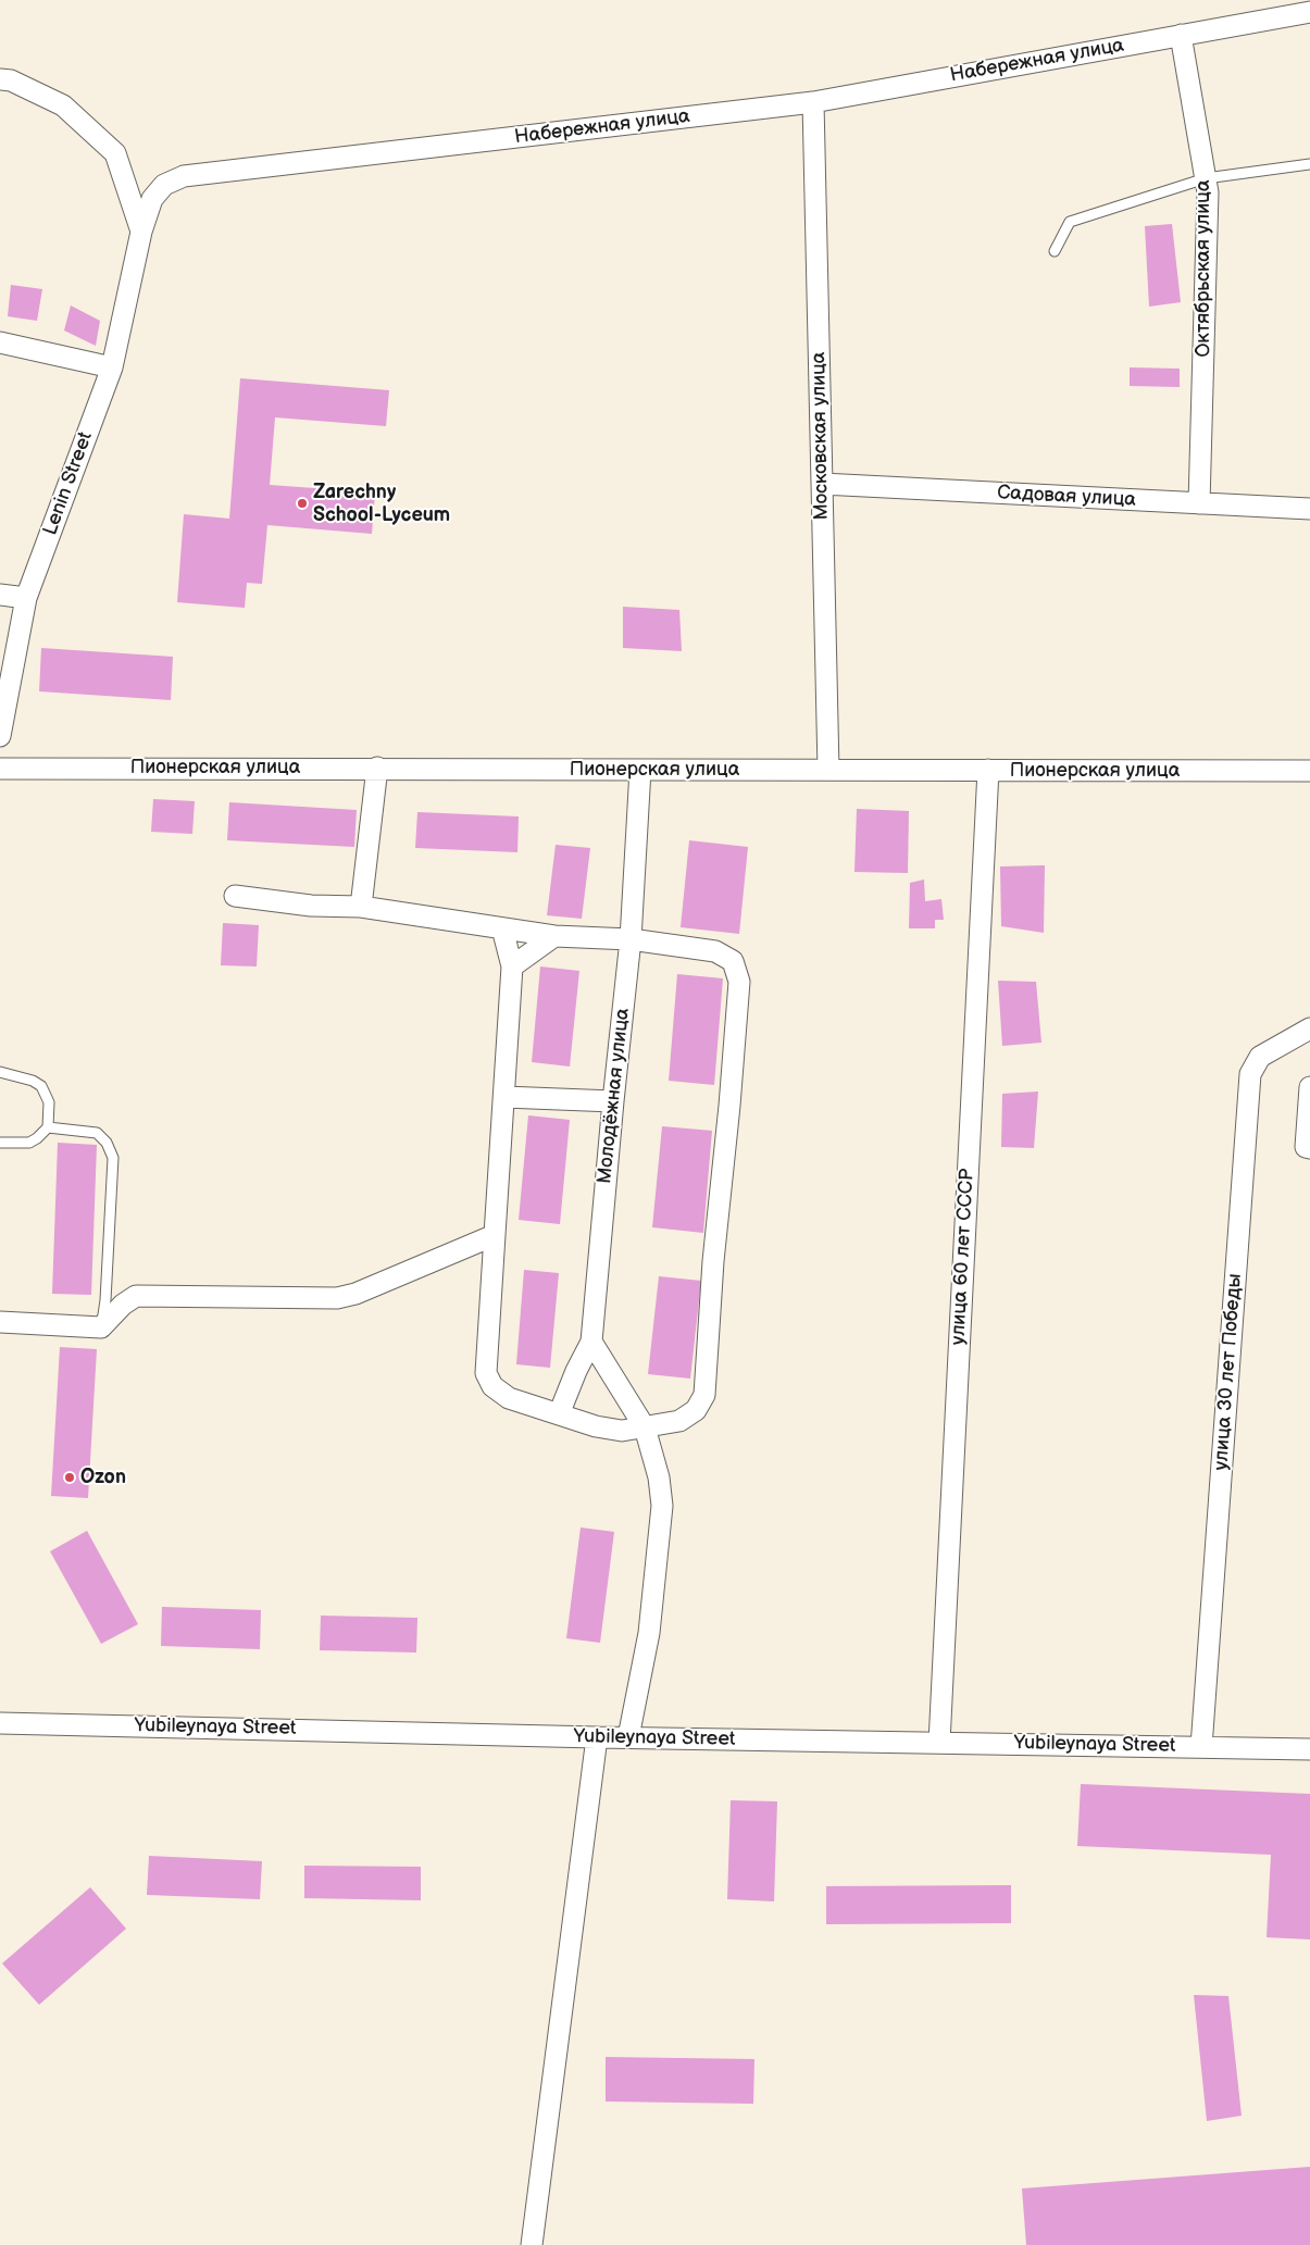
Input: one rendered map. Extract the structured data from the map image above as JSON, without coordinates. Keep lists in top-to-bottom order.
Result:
{
  "streets": {
    "street": [
      "Набережная улица",
      "Октябрьская улица",
      "Московская улица",
      "Lenin Street",
      "Садовая улица",
      "Пионерская улица",
      "Молодёжная улица",
      "улица 60 лет СССР",
      "улица 30 лет Победы",
      "Yubileynaya Street"
    ]
  },
  "crossings": [
    ["Набережная улица", "Октябрьская улица"],
    ["Набережная улица", "Московская улица"],
    ["Набережная улица", "Lenin Street"],
    ["Октябрьская улица", "Садовая улица"],
    ["Московская улица", "Садовая улица"],
    ["Московская улица", "Пионерская улица"],
    ["Пионерская улица", "Молодёжная улица"],
    ["Пионерская улица", "улица 60 лет СССР"],
    ["улица 60 лет СССР", "Yubileynaya Street"],
    ["улица 30 лет Победы", "Yubileynaya Street"]
  ],
  "places": ["Zarechny School-Lyceum", "Ozon"]
}
